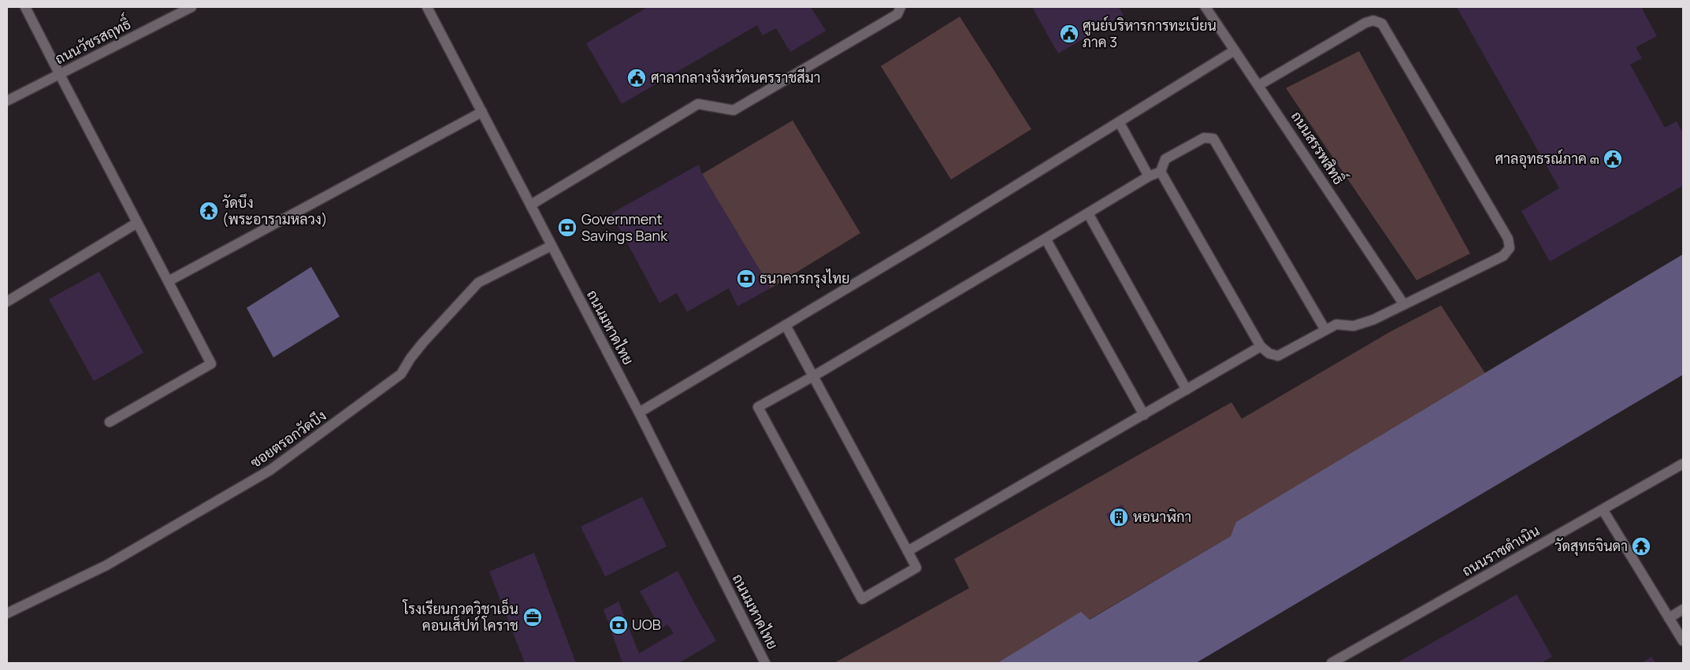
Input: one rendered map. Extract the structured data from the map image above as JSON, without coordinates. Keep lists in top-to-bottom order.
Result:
{
  "streets": {
    "street": [
      "ถนนวัชรสฤทธิ์",
      "ถนนสรรพสิทธิ์",
      "ถนนมหาดไทย",
      "ซอยตรอกวัดบึง",
      "ถนนราชดำเนิน"
    ]
  },
  "crossings": [
    ["ถนนมหาดไทย", "ซอยตรอกวัดบึง"]
  ],
  "places": {
    "public building": ["ศูนย์บริหารการทะเบียน ภาค 3", "ศาลากลางจังหวัดนครราชสีมา", "ศาลอุทธรณ์ภาค ๓"],
    "temple": ["วัดบึง (พระอารามหลวง)", "วัดสุทธจินดา"],
    "bank": ["Government Savings Bank", "ธนาคารกรุงไทย", "UOB"],
    "building": ["หอนาฬิกา"],
    "office": ["โรงเรียนกวดวิชาเอ็น คอนเส็ปท์ โคราช"]
  }
}
